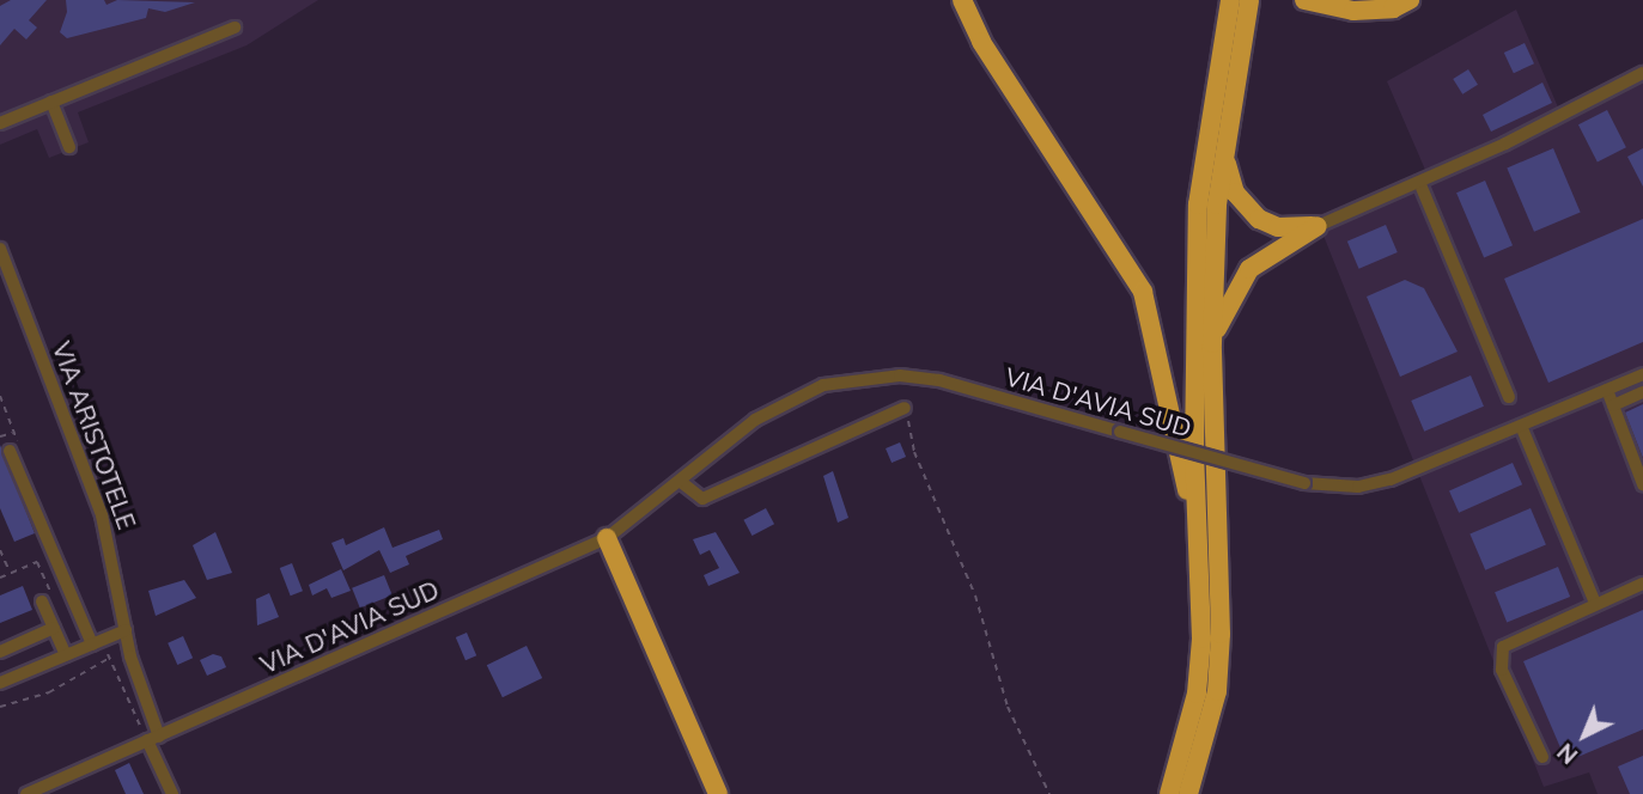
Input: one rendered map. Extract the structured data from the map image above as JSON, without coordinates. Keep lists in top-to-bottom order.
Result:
{
  "streets": {
    "street": ["VIA D'AVIA SUD", "VIA ARISTOTELE"]
  },
  "crossings": [
    ["VIA D'AVIA SUD", "VIA ARISTOTELE"]
  ],
  "north": "bottom left"
}
